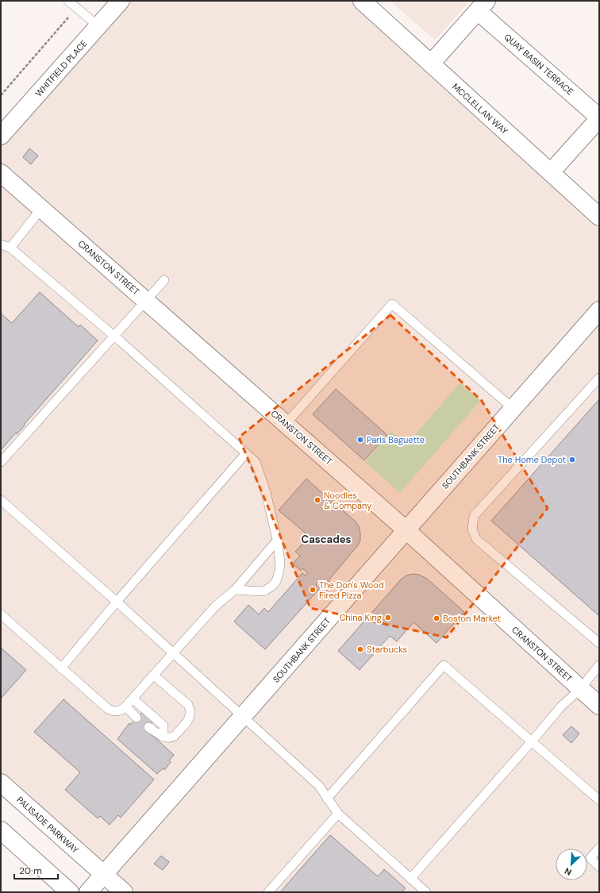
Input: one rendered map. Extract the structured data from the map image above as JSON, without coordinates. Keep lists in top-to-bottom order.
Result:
{
  "streets": {
    "street": [
      "QUAY BASIN TERRACE",
      "WHITFIELD PLACE",
      "MCCLELLAN WAY",
      "CRANSTON STREET",
      "SOUTHBANK STREET",
      "PALISADE PARKWAY"
    ]
  },
  "crossings": [
    ["CRANSTON STREET", "SOUTHBANK STREET"],
    ["SOUTHBANK STREET", "PALISADE PARKWAY"]
  ],
  "districts": ["Cascades"],
  "places": [
    "Paris Baguette",
    "The Home Depot",
    "Noodles & Company",
    "The Don's Wood Fired Pizza",
    "China King",
    "Boston Market",
    "Starbucks"
  ],
  "scale_bar": "20 m",
  "north": "bottom left"
}
